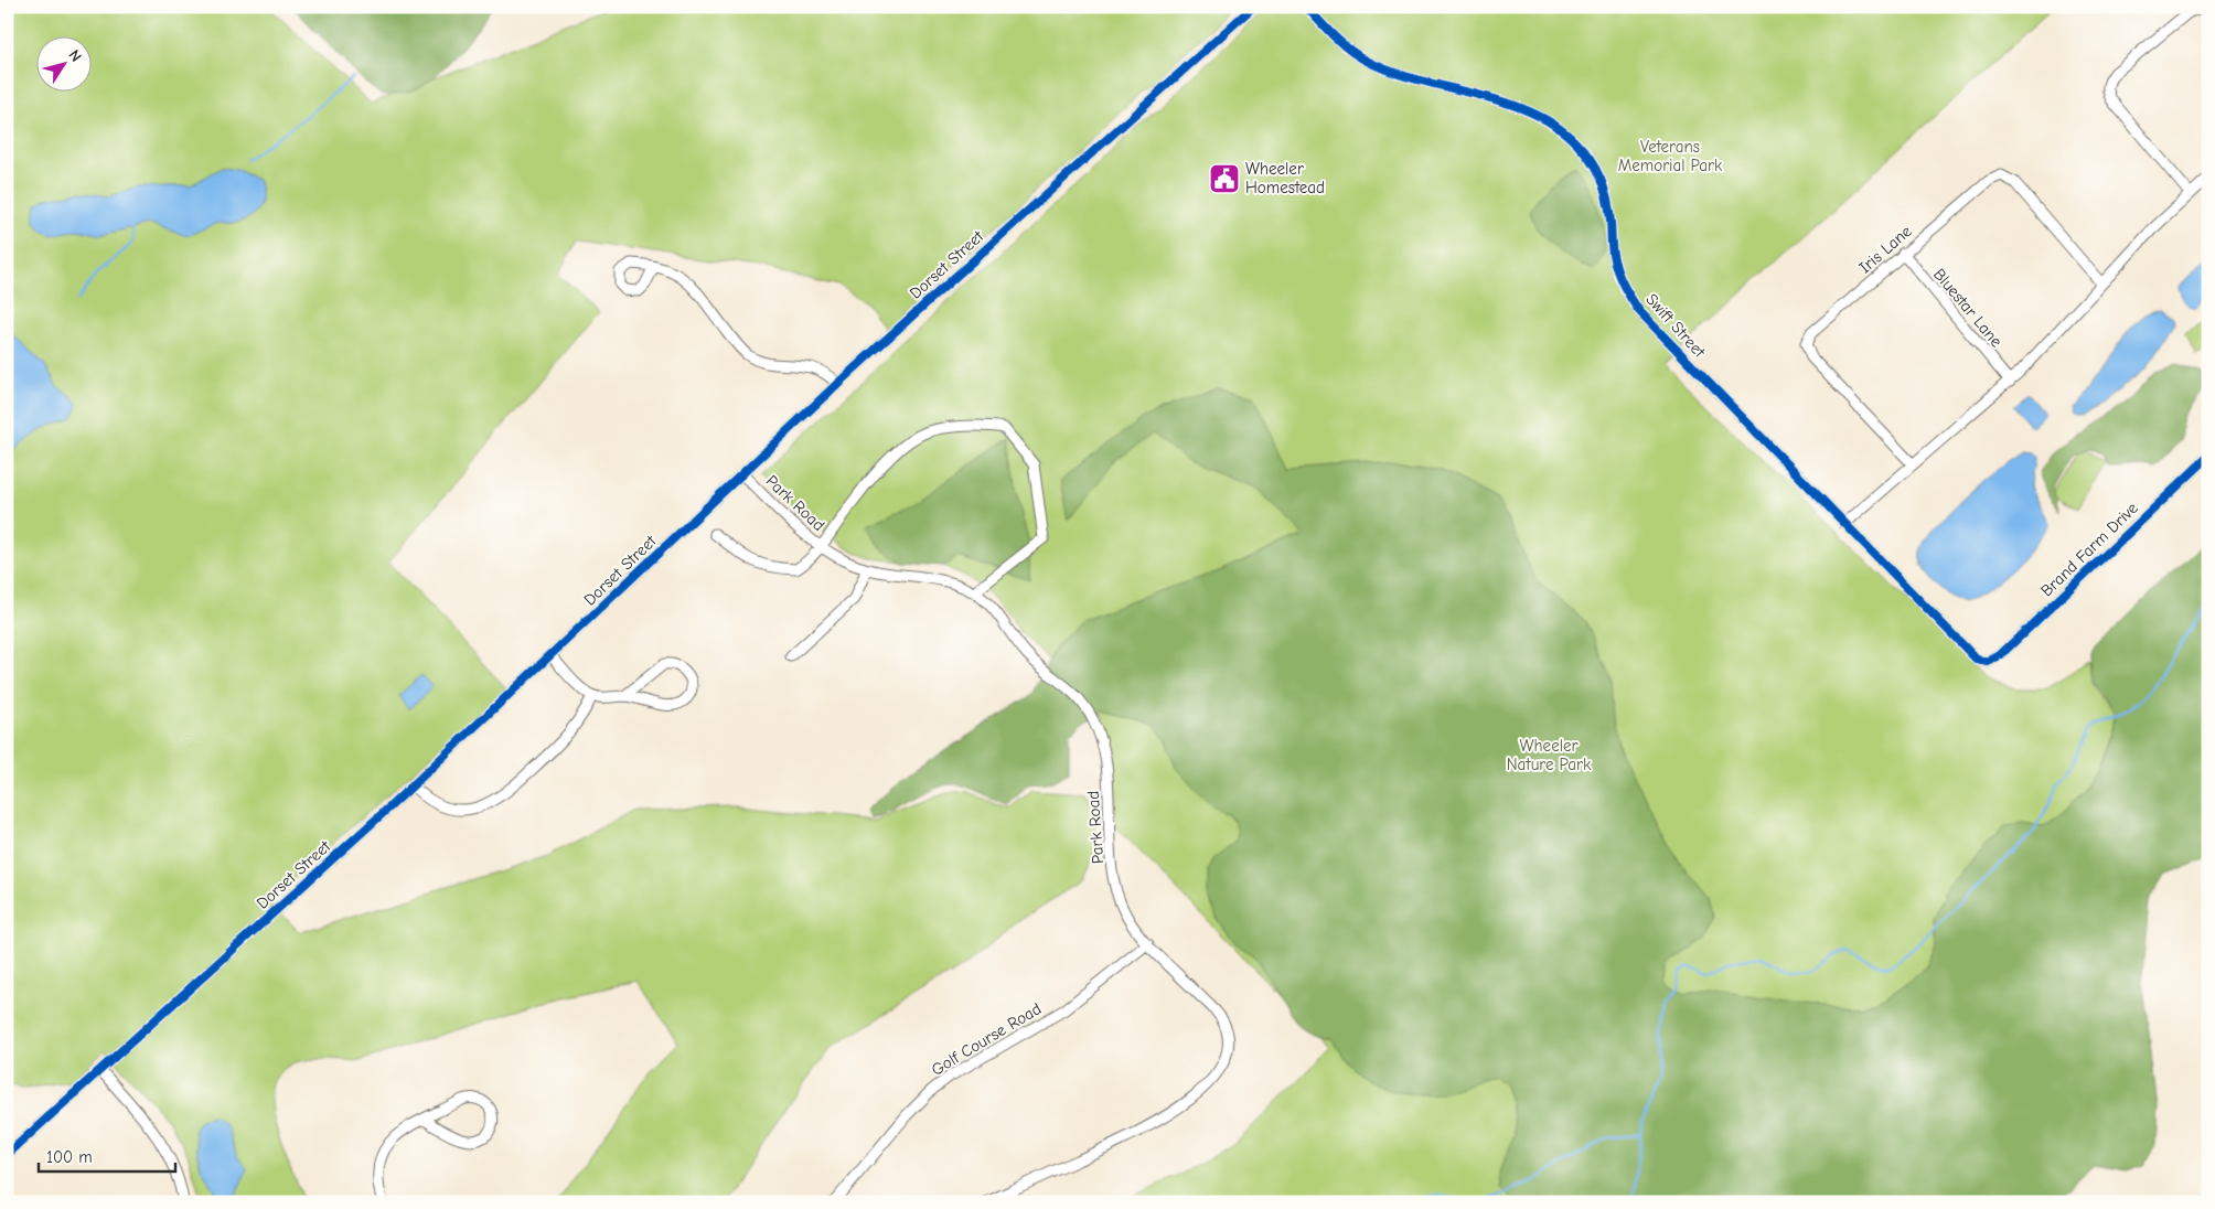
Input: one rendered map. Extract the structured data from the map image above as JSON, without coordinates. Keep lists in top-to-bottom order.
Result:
{
  "streets": {
    "street": [
      "Iris Lane",
      "Dorset Street",
      "Bluestar Lane",
      "Swift Street",
      "Park Road",
      "Brand Farm Drive",
      "Golf Course Road"
    ]
  },
  "crossings": [
    ["Iris Lane", "Bluestar Lane"],
    ["Dorset Street", "Park Road"],
    ["Swift Street", "Brand Farm Drive"],
    ["Park Road", "Golf Course Road"]
  ],
  "parks": ["Veterans Memorial Park", "Wheeler Nature Park"],
  "places": {
    "public building": ["Wheeler Homestead"]
  },
  "scale_bar": "100 m",
  "north": "top right"
}
